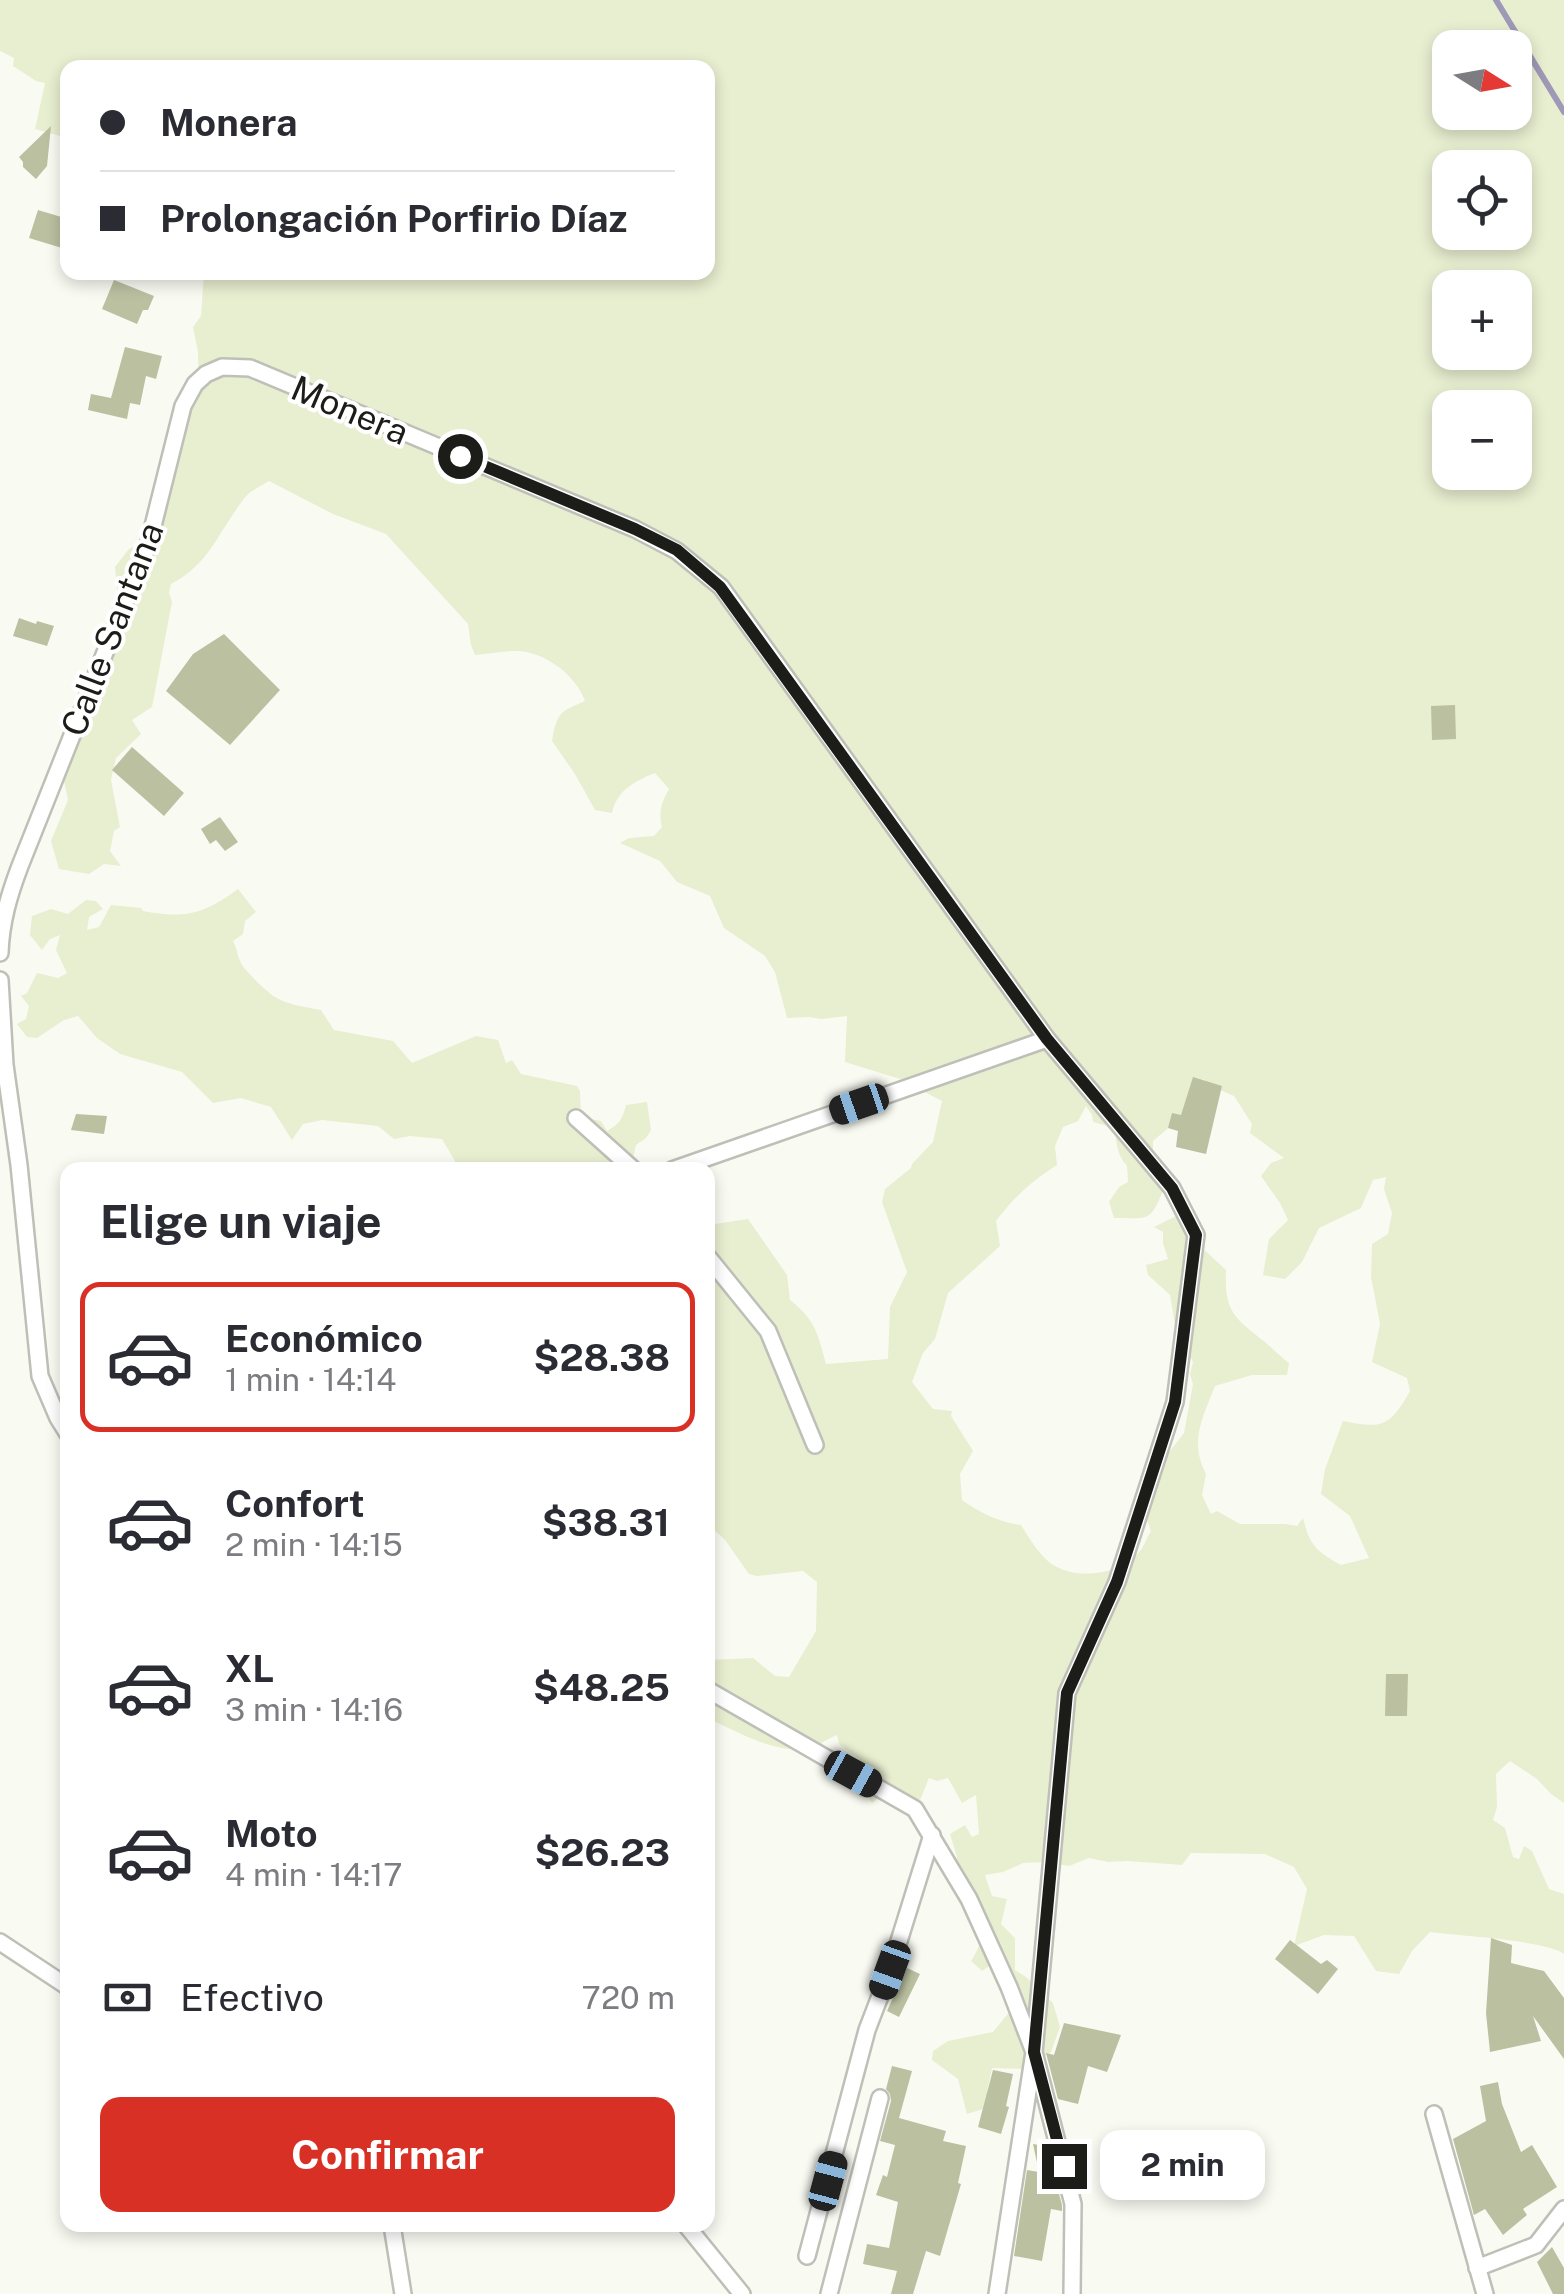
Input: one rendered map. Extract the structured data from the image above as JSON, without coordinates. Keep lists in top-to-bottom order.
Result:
{
  "streets": {
    "street": ["Monera", "Calle Santana"]
  },
  "crossings": [
    ["Monera", "Calle Santana"]
  ],
  "north": "right",
  "page": {
    "map_buttons": ["+", "−"],
    "banner": ["Monera", "Prolongación Porfirio Díaz"],
    "heading": "Elige un viaje",
    "list": [
      {
        "name": "Económico",
        "note": "1 min · 14:14",
        "value": "$28.38"
      },
      {
        "name": "Confort",
        "note": "2 min · 14:15",
        "value": "$38.31"
      },
      {
        "name": "XL",
        "note": "3 min · 14:16",
        "value": "$48.25"
      },
      {
        "name": "Moto",
        "note": "4 min · 14:17",
        "value": "$26.23"
      }
    ],
    "pay": ["Efectivo", "720 m"],
    "buttons": "Confirmar",
    "bubble": "2 min"
  }
}
